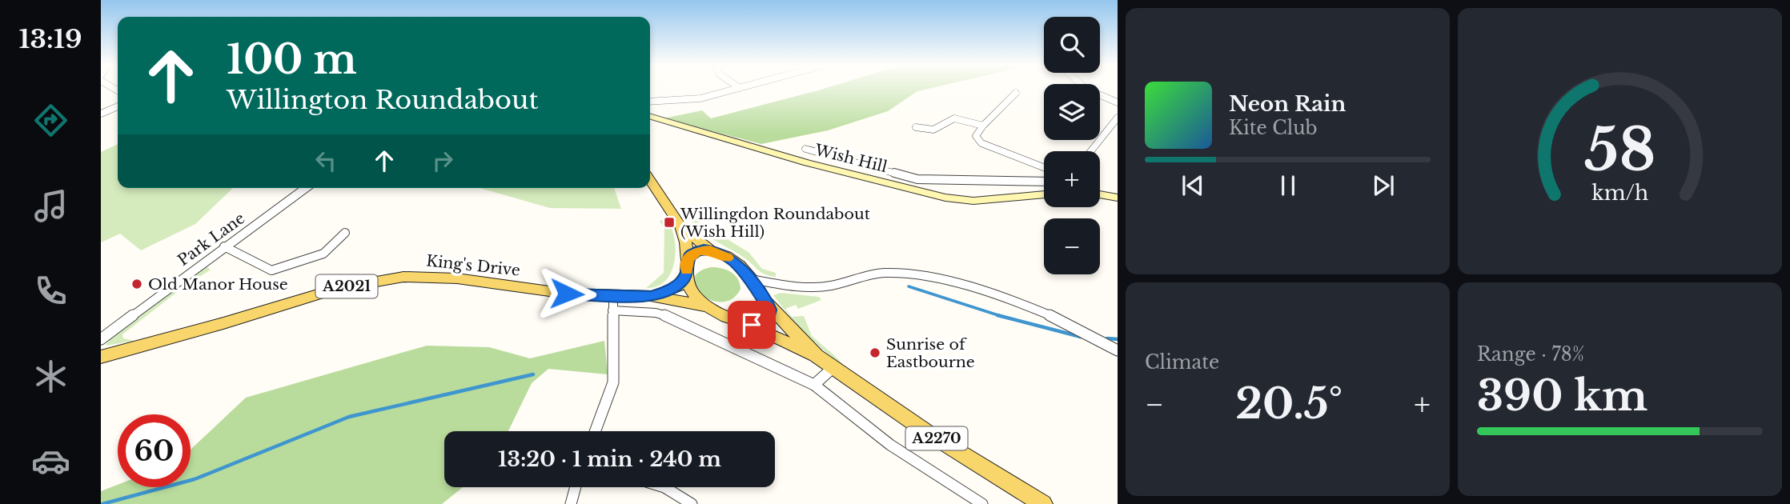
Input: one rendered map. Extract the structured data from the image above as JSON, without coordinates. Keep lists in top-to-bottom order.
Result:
{
  "streets": {
    "main road": ["King's Drive", "A2021", "A2270"],
    "street": ["Wish Hill", "Park Lane"]
  },
  "places": {
    "transit": ["Willingdon Roundabout (Wish Hill)"],
    "other": ["Old Manor House", "Sunrise of Eastbourne"]
  },
  "page": {
    "tabs": "13:19",
    "map_buttons": ["+", "−"],
    "turn": ["100 m", "Willington Roundabout"],
    "song": ["Neon Rain", "Kite Club"],
    "tile": [
      "Climate",
      ["Range · 78%", "390 km"]
    ],
    "heat": ["−", "20.5°", "+"],
    "limit": "60",
    "trip": "13:20 · 1 min · 240 m",
    "gauge": ["58", "km/h"]
  }
}
